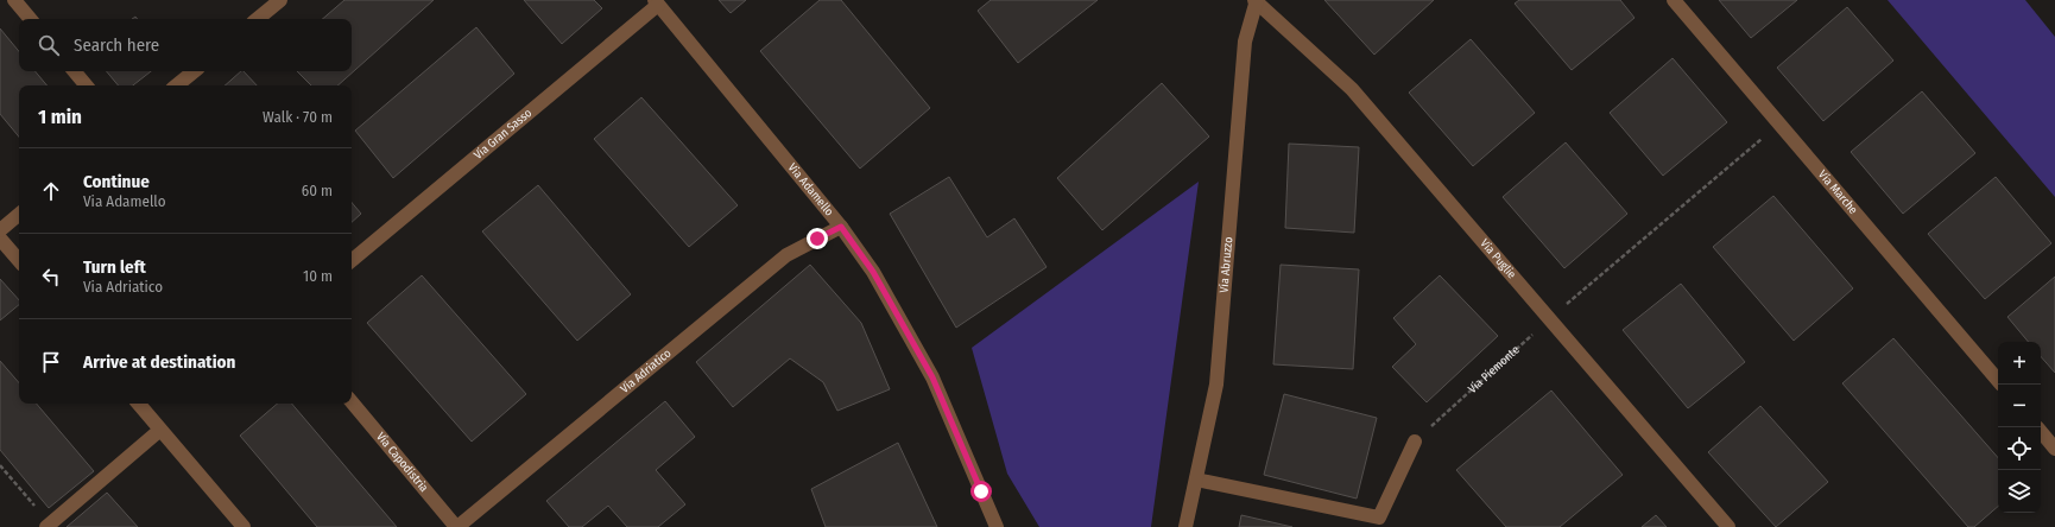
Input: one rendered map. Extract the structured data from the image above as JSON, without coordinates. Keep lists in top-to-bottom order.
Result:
{
  "streets": {
    "street": [
      "Via Gran Sasso",
      "Via Adamello",
      "Via Marche",
      "Via Puglie",
      "Via Abruzzo",
      "Via Adriatico",
      "Via Capodistria"
    ],
    "path": ["Via Piemonte"]
  },
  "crossings": [
    ["Via Gran Sasso", "Via Adamello"],
    ["Via Adamello", "Via Adriatico"],
    ["Via Marche", "Via Piemonte"],
    ["Via Puglie", "Via Abruzzo"],
    ["Via Puglie", "Via Piemonte"],
    ["Via Adriatico", "Via Capodistria"]
  ],
  "page": {
    "search": "Search here",
    "heading": ["1 min", "Walk · 70 m"],
    "list": [
      ["Continue", "Via Adamello", "60 m"],
      ["Turn left", "Via Adriatico", "10 m"],
      "Arrive at destination"
    ],
    "map_buttons": ["+", "−"]
  }
}
